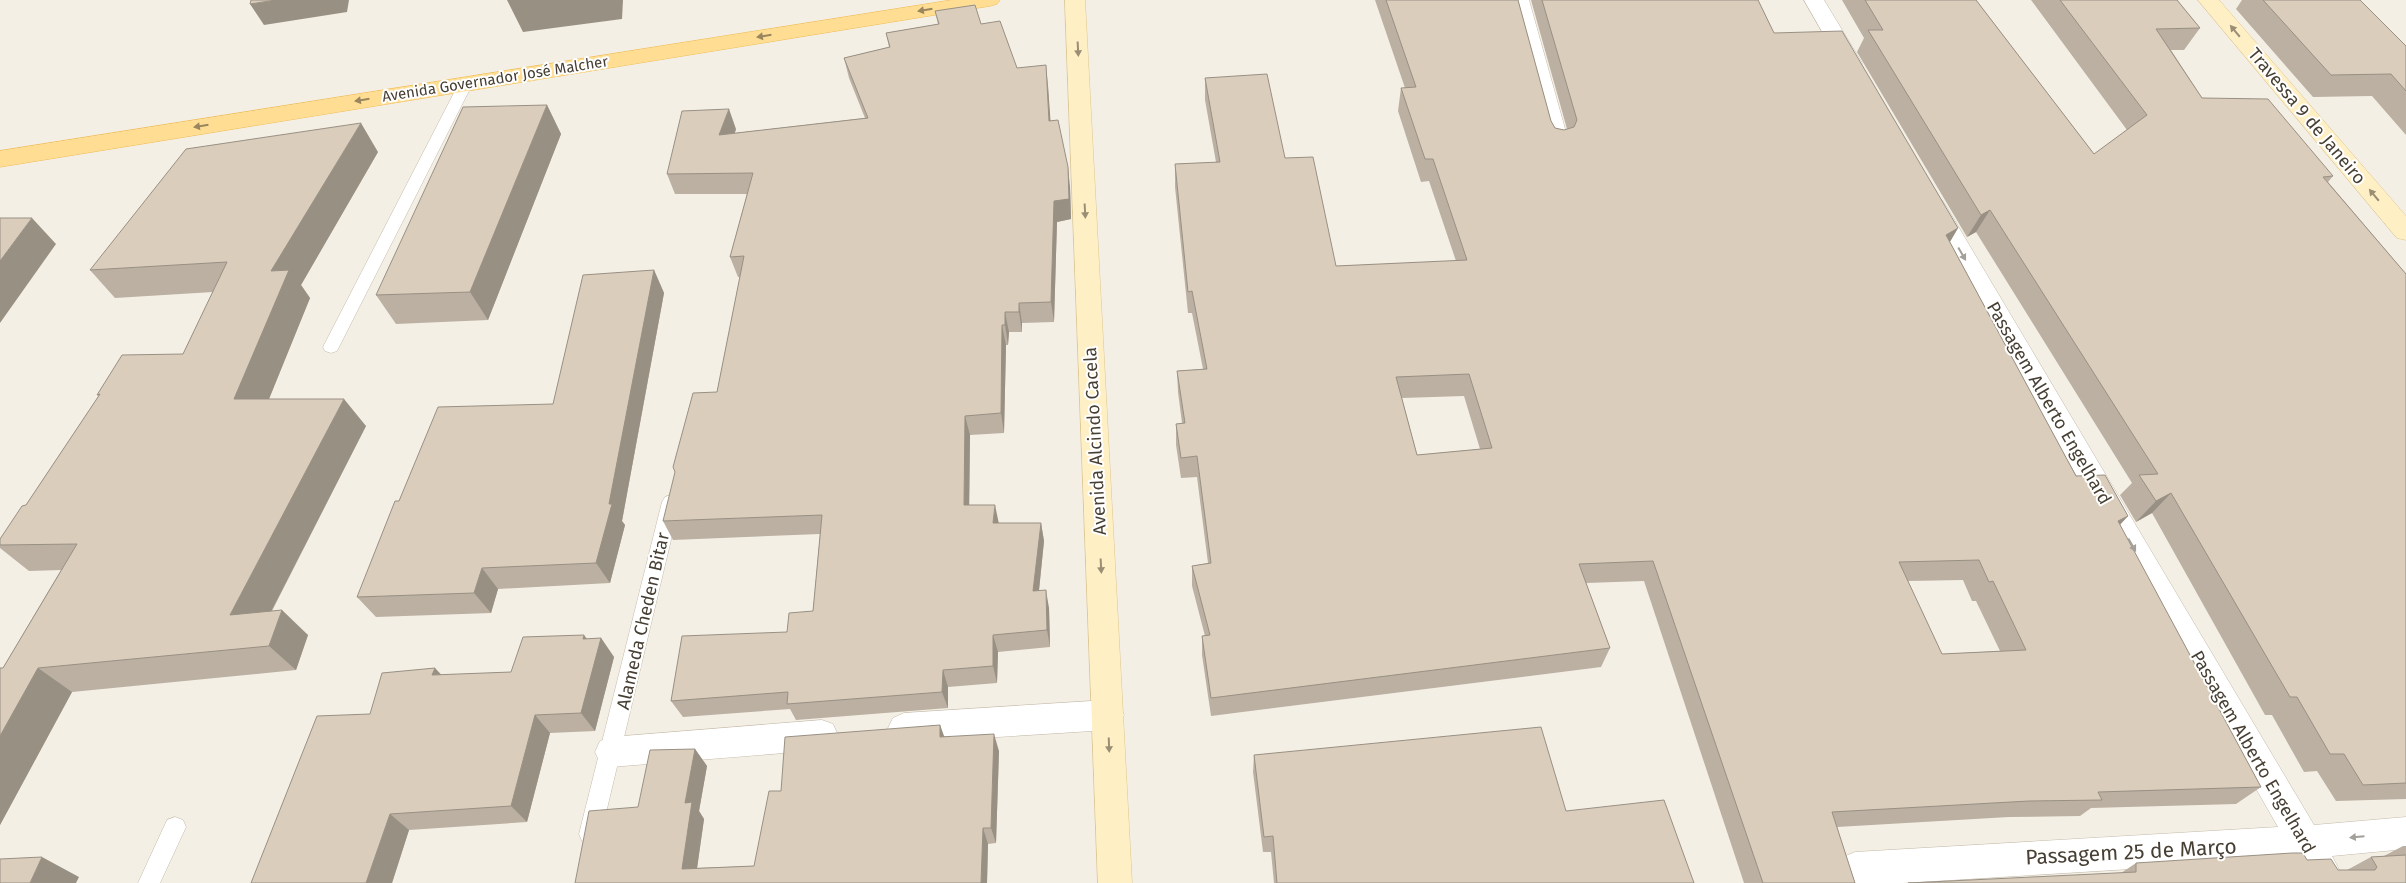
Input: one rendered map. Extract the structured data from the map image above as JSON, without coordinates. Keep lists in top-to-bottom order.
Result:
{
  "streets": {
    "main road": ["Avenida Governador José Malcher", "Travessa 9 de Janeiro", "Avenida Alcindo Cacela"],
    "street": ["Passagem Alberto Engelhard", "Passagem 25 de Março"],
    "lane": ["Alameda Cheden Bitar"]
  },
  "crossings": [
    ["Passagem Alberto Engelhard", "Passagem 25 de Março"]
  ],
  "one_way": [
    "Avenida Governador José Malcher",
    "Travessa 9 de Janeiro",
    "Passagem Alberto Engelhard",
    "Avenida Alcindo Cacela"
  ]
}
